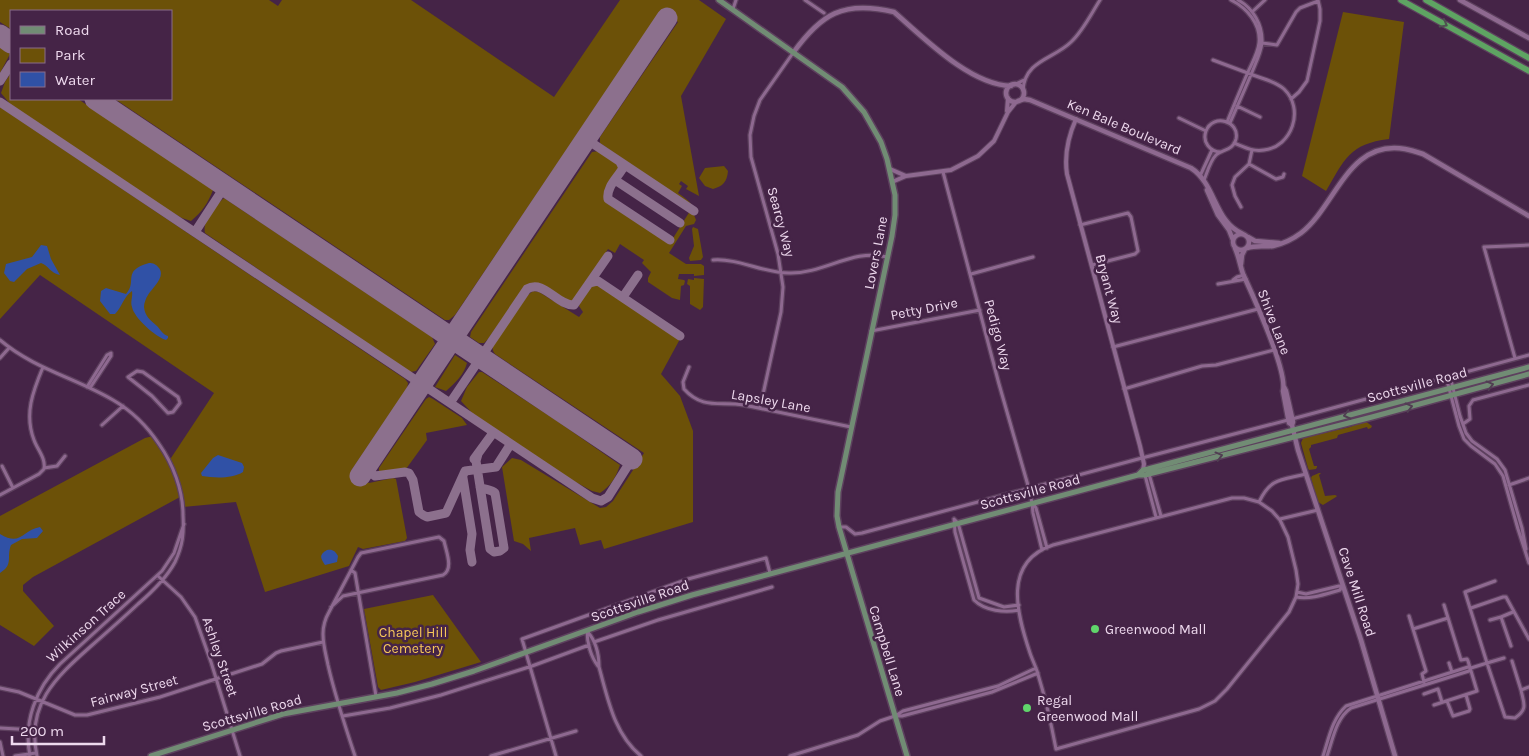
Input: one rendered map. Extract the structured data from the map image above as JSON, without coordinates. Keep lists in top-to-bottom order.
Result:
{
  "streets": {
    "main road": [
      "Ken Bale Boulevard",
      "Lovers Lane",
      "Shive Lane",
      "Scottsville Road",
      "Cave Mill Road",
      "Campbell Lane"
    ],
    "street": [
      "Searcy Way",
      "Bryant Way",
      "Petty Drive",
      "Pedigo Way",
      "Lapsley Lane",
      "Wilkinson Trace",
      "Ashley Street",
      "Fairway Street"
    ]
  },
  "crossings": [
    ["Ken Bale Boulevard", "Bryant Way"],
    ["Searcy Way", "Lovers Lane"],
    ["Searcy Way", "Lapsley Lane"],
    ["Lovers Lane", "Petty Drive"],
    ["Lovers Lane", "Scottsville Road"],
    ["Lovers Lane", "Lapsley Lane"],
    ["Lovers Lane", "Campbell Lane"],
    ["Bryant Way", "Scottsville Road"],
    ["Petty Drive", "Pedigo Way"],
    ["Shive Lane", "Scottsville Road"],
    ["Shive Lane", "Cave Mill Road"],
    ["Pedigo Way", "Scottsville Road"],
    ["Scottsville Road", "Cave Mill Road"],
    ["Scottsville Road", "Campbell Lane"],
    ["Scottsville Road", "Ashley Street"],
    ["Wilkinson Trace", "Ashley Street"],
    ["Wilkinson Trace", "Fairway Street"],
    ["Ashley Street", "Fairway Street"]
  ],
  "parks": ["Chapel Hill Cemetery"],
  "places": ["Greenwood Mall", "Regal Greenwood Mall"],
  "legend": ["Road", "Park", "Water"],
  "scale_bar": "200 m"
}
